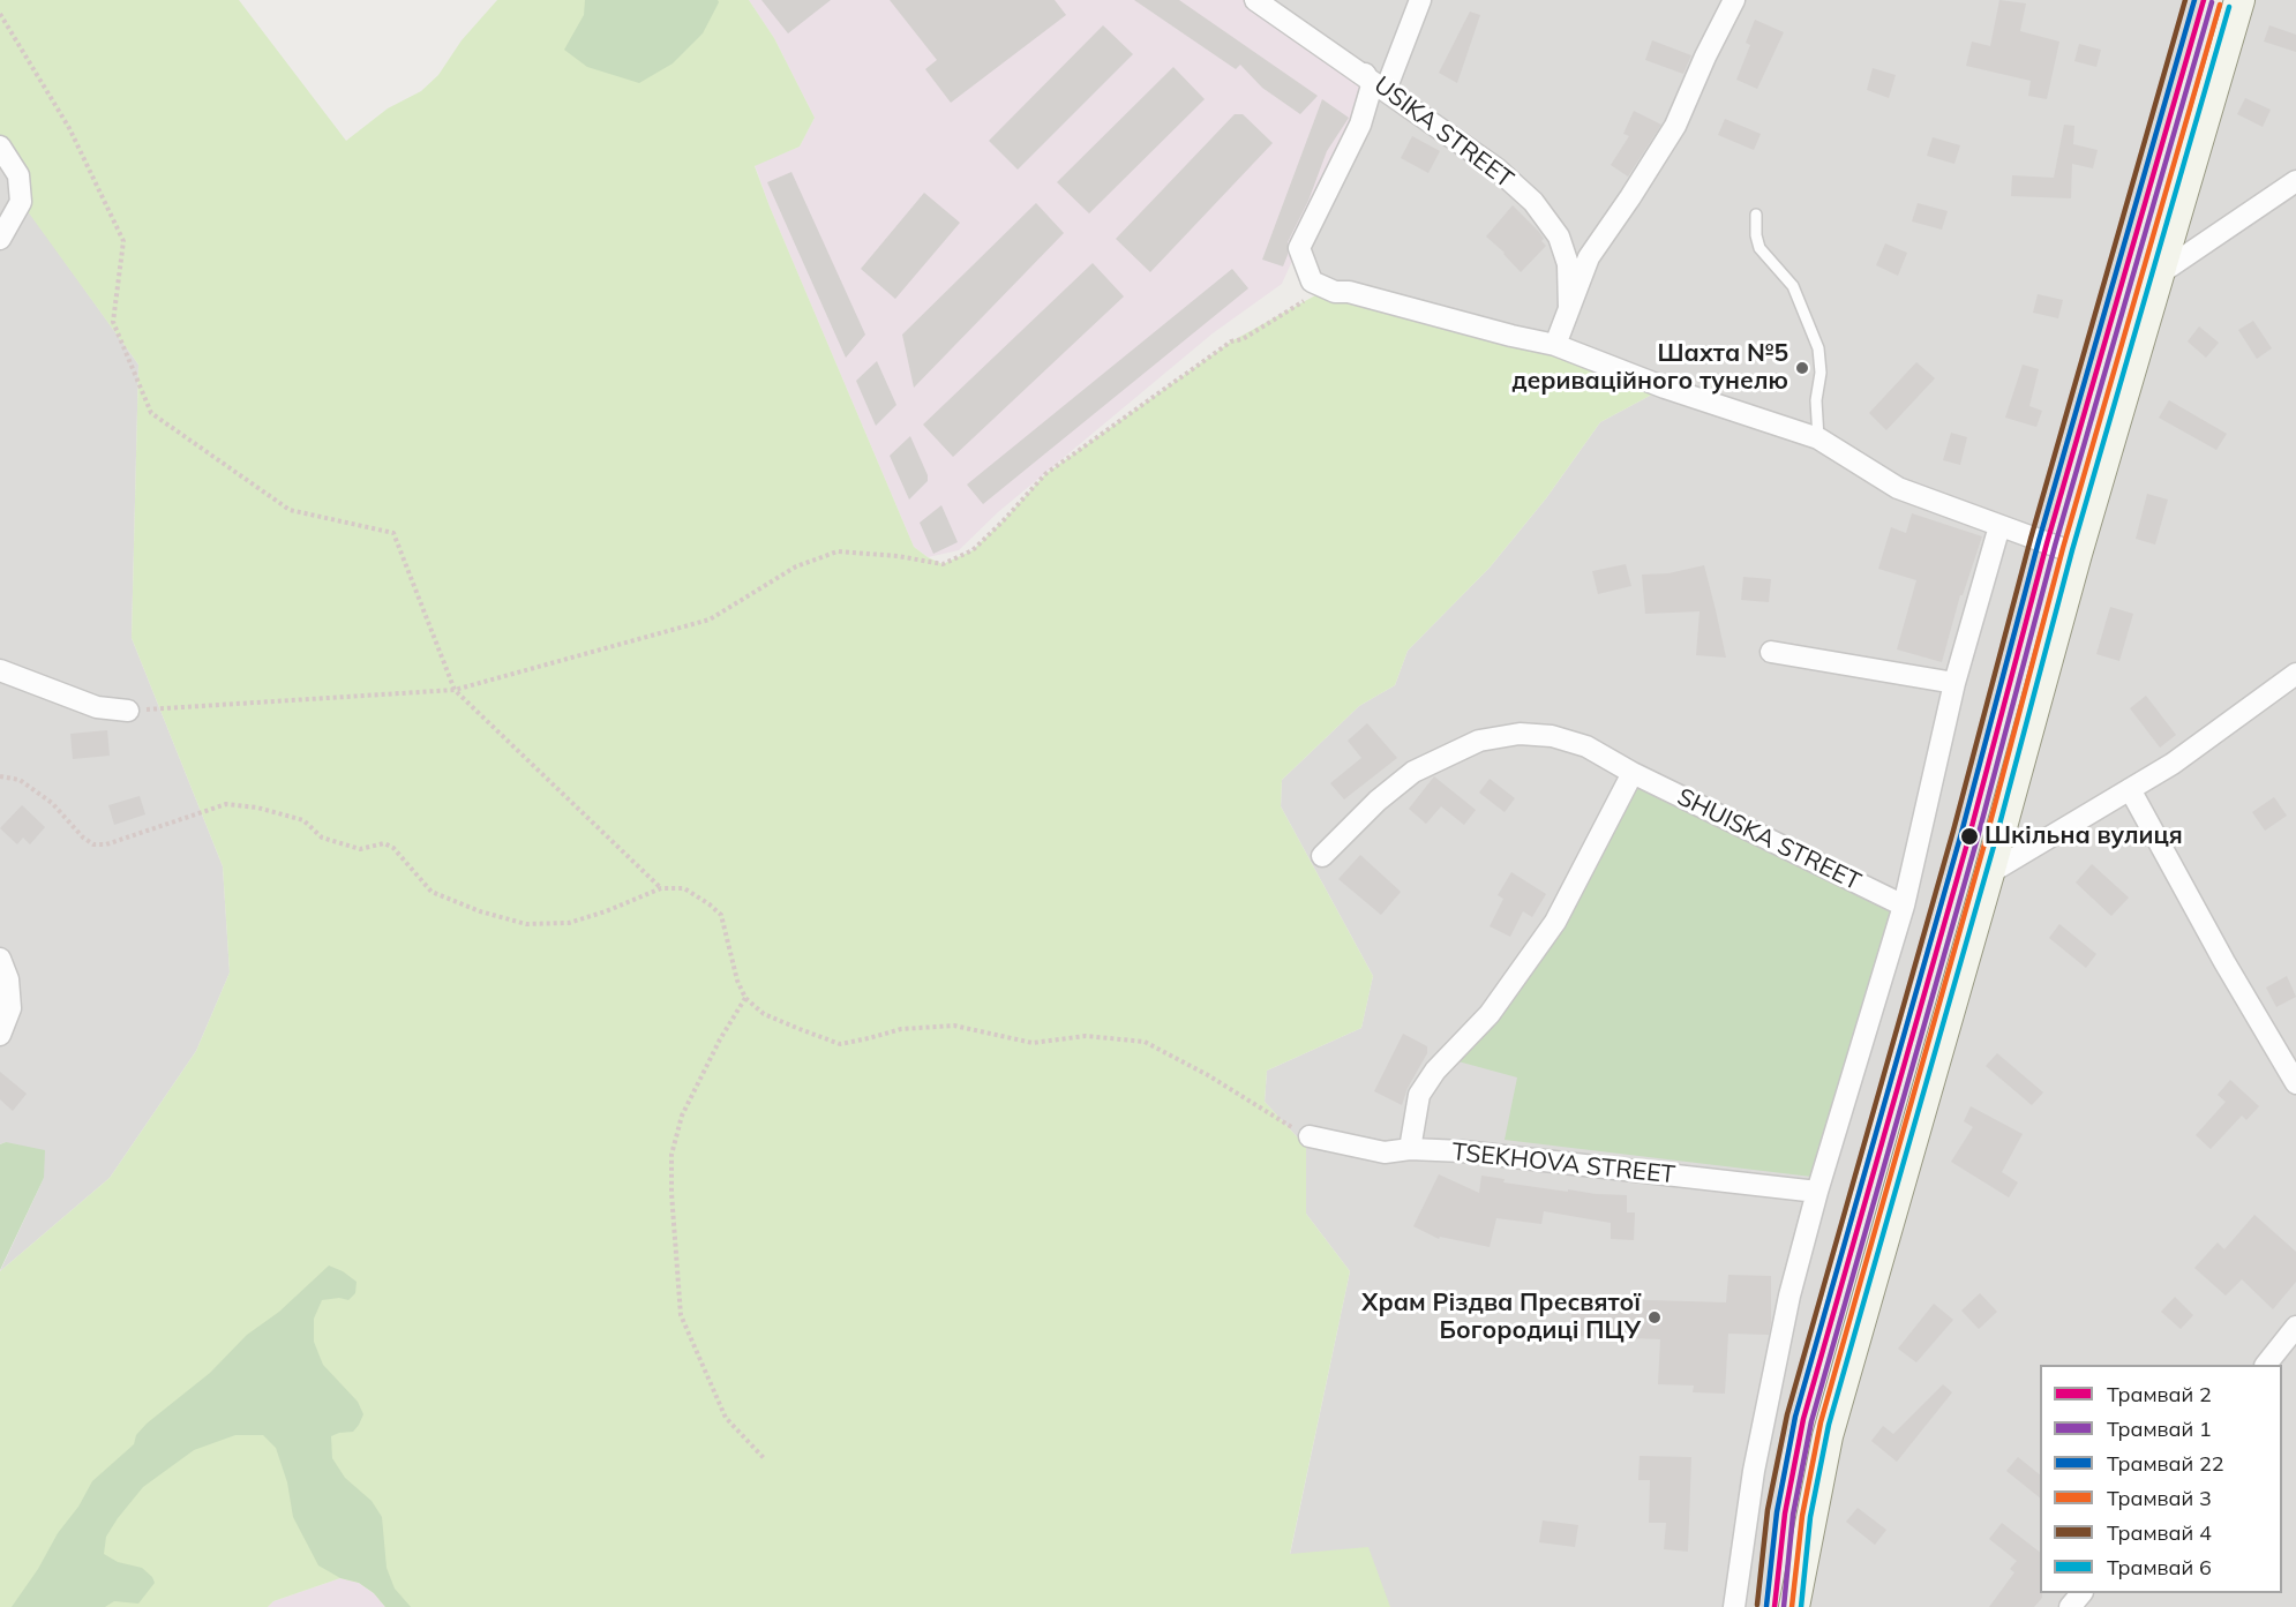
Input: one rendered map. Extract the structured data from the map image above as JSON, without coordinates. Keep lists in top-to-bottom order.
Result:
{
  "streets": {
    "street": ["USIKA STREET", "SHUISKA STREET", "TSEKHOVA STREET"]
  },
  "places": ["Шахта №5 дериваційного тунелю", "Шкільна вулиця", "Храм Різдва Пресвятої Богородиці ПЦУ"],
  "lines": [
    "tram line 2",
    "tram line 22",
    "tram line 4",
    "tram line 1",
    "tram line 3",
    "tram line 6"
  ],
  "legend": [
    "Трамвай 2",
    "Трамвай 1",
    "Трамвай 22",
    "Трамвай 3",
    "Трамвай 4",
    "Трамвай 6"
  ]
}
